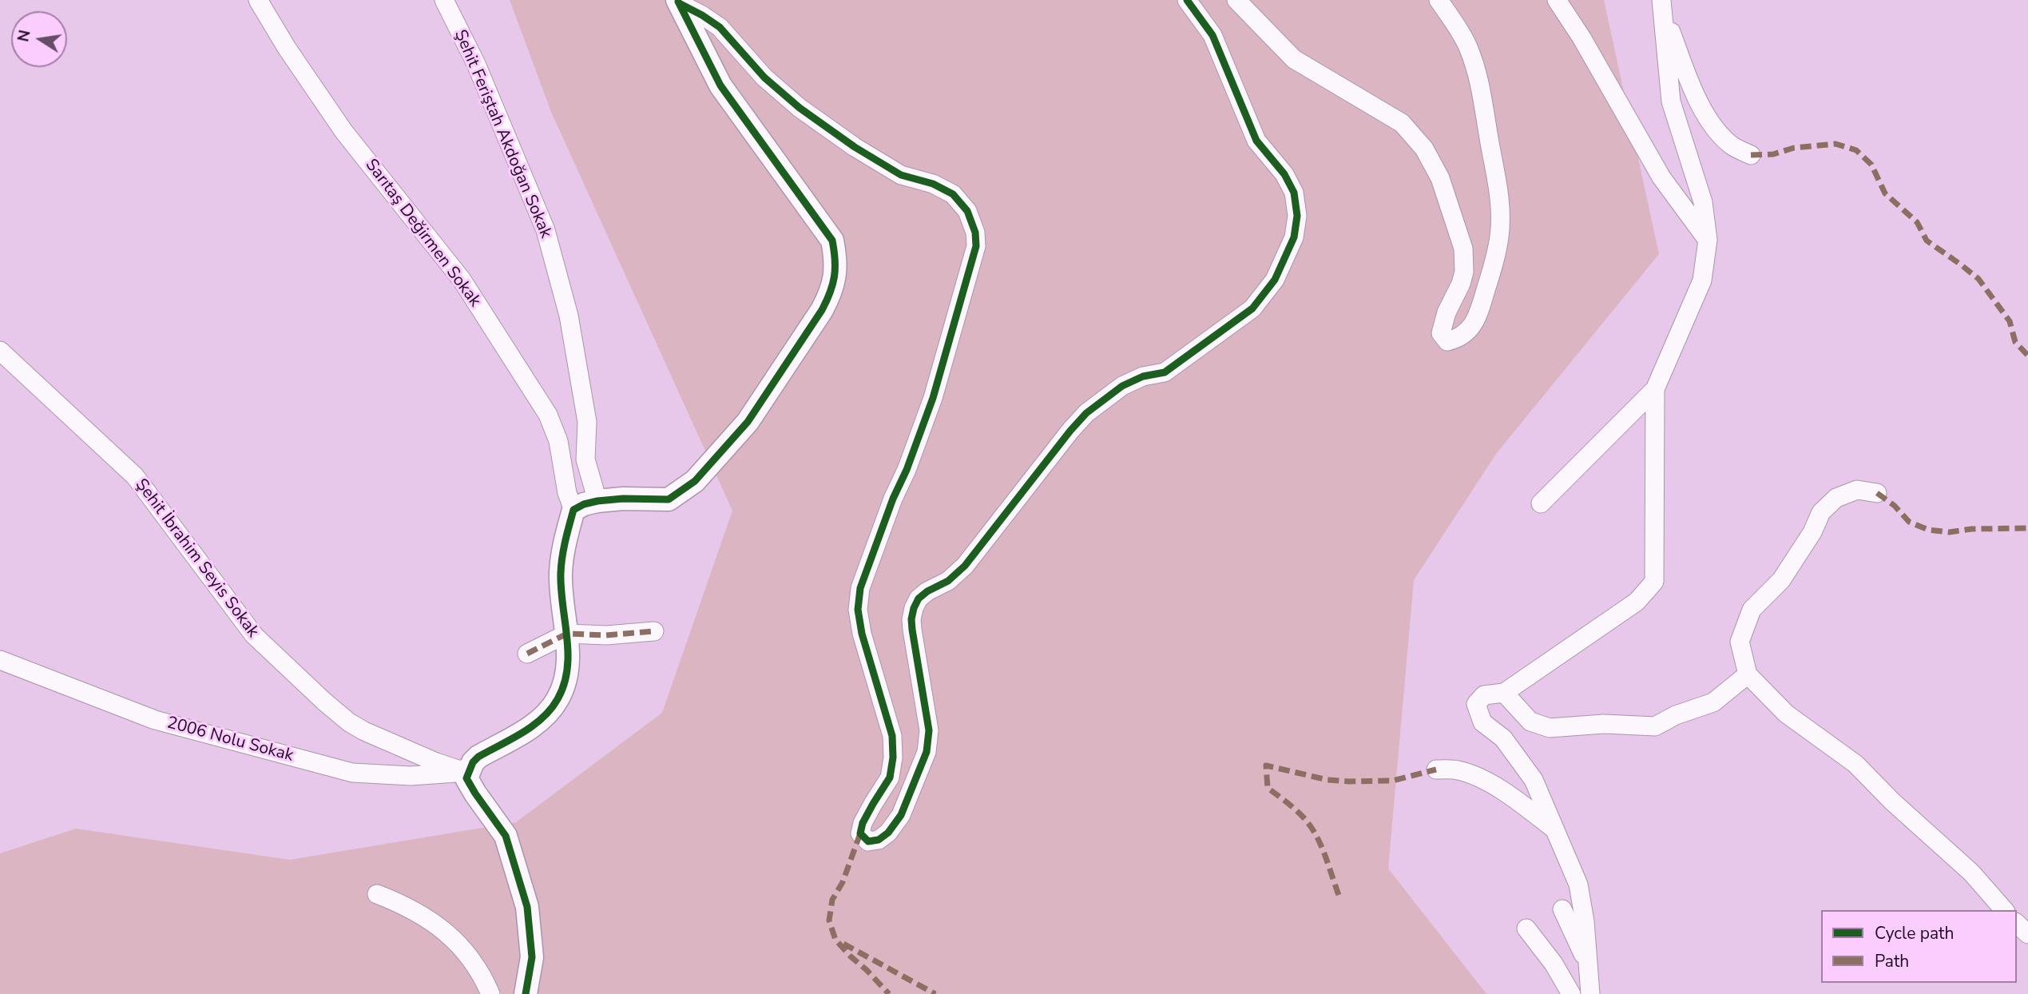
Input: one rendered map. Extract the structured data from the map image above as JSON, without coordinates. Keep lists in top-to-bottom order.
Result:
{
  "streets": {
    "street": [
      "Şehit Feriştah Akdoğan Sokak",
      "Sarıtaş Değirmen Sokak",
      "Şehit İbrahim Seyis Sokak",
      "2006 Nolu Sokak"
    ]
  },
  "crossings": [
    ["Şehit İbrahim Seyis Sokak", "2006 Nolu Sokak"]
  ],
  "legend": ["Cycle path", "Path"],
  "north": "left"
}
